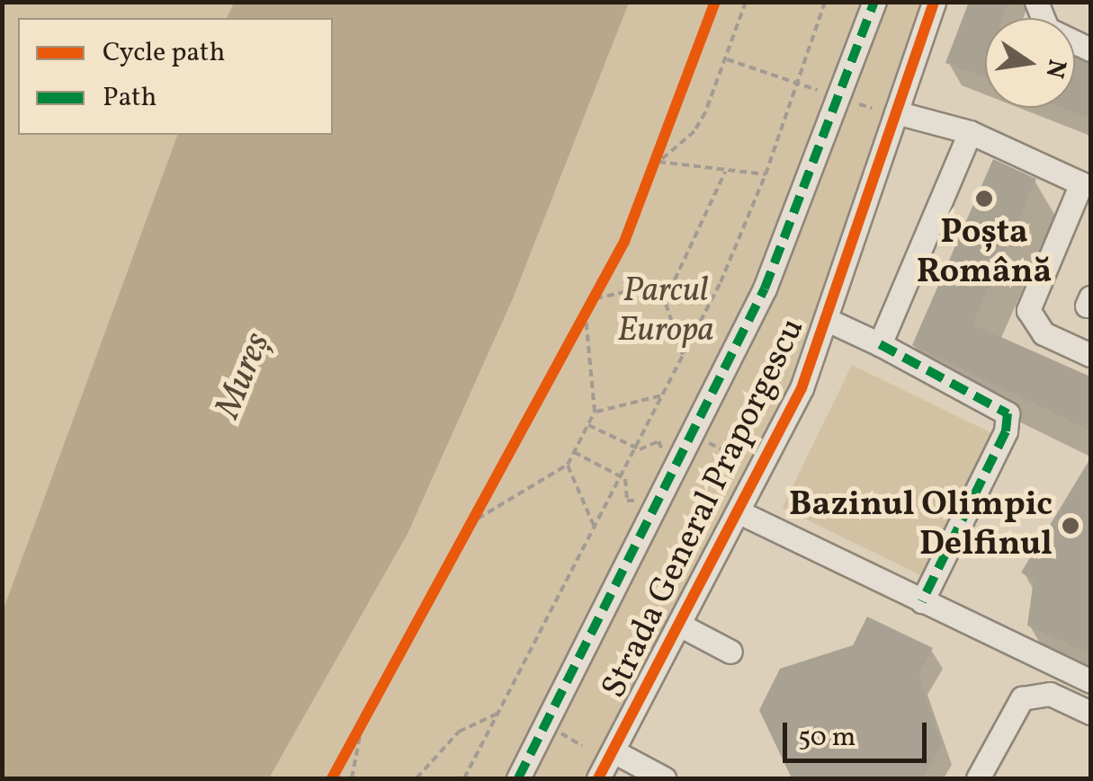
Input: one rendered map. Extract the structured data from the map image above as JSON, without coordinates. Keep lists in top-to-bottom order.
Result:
{
  "streets": {
    "street": ["Strada General Praporgescu"]
  },
  "water": ["Mureș"],
  "parks": ["Parcul Europa"],
  "places": ["Poșta Română", "Bazinul Olimpic Delfinul"],
  "legend": ["Cycle path", "Path"],
  "scale_bar": "50 m",
  "north": "right"
}
